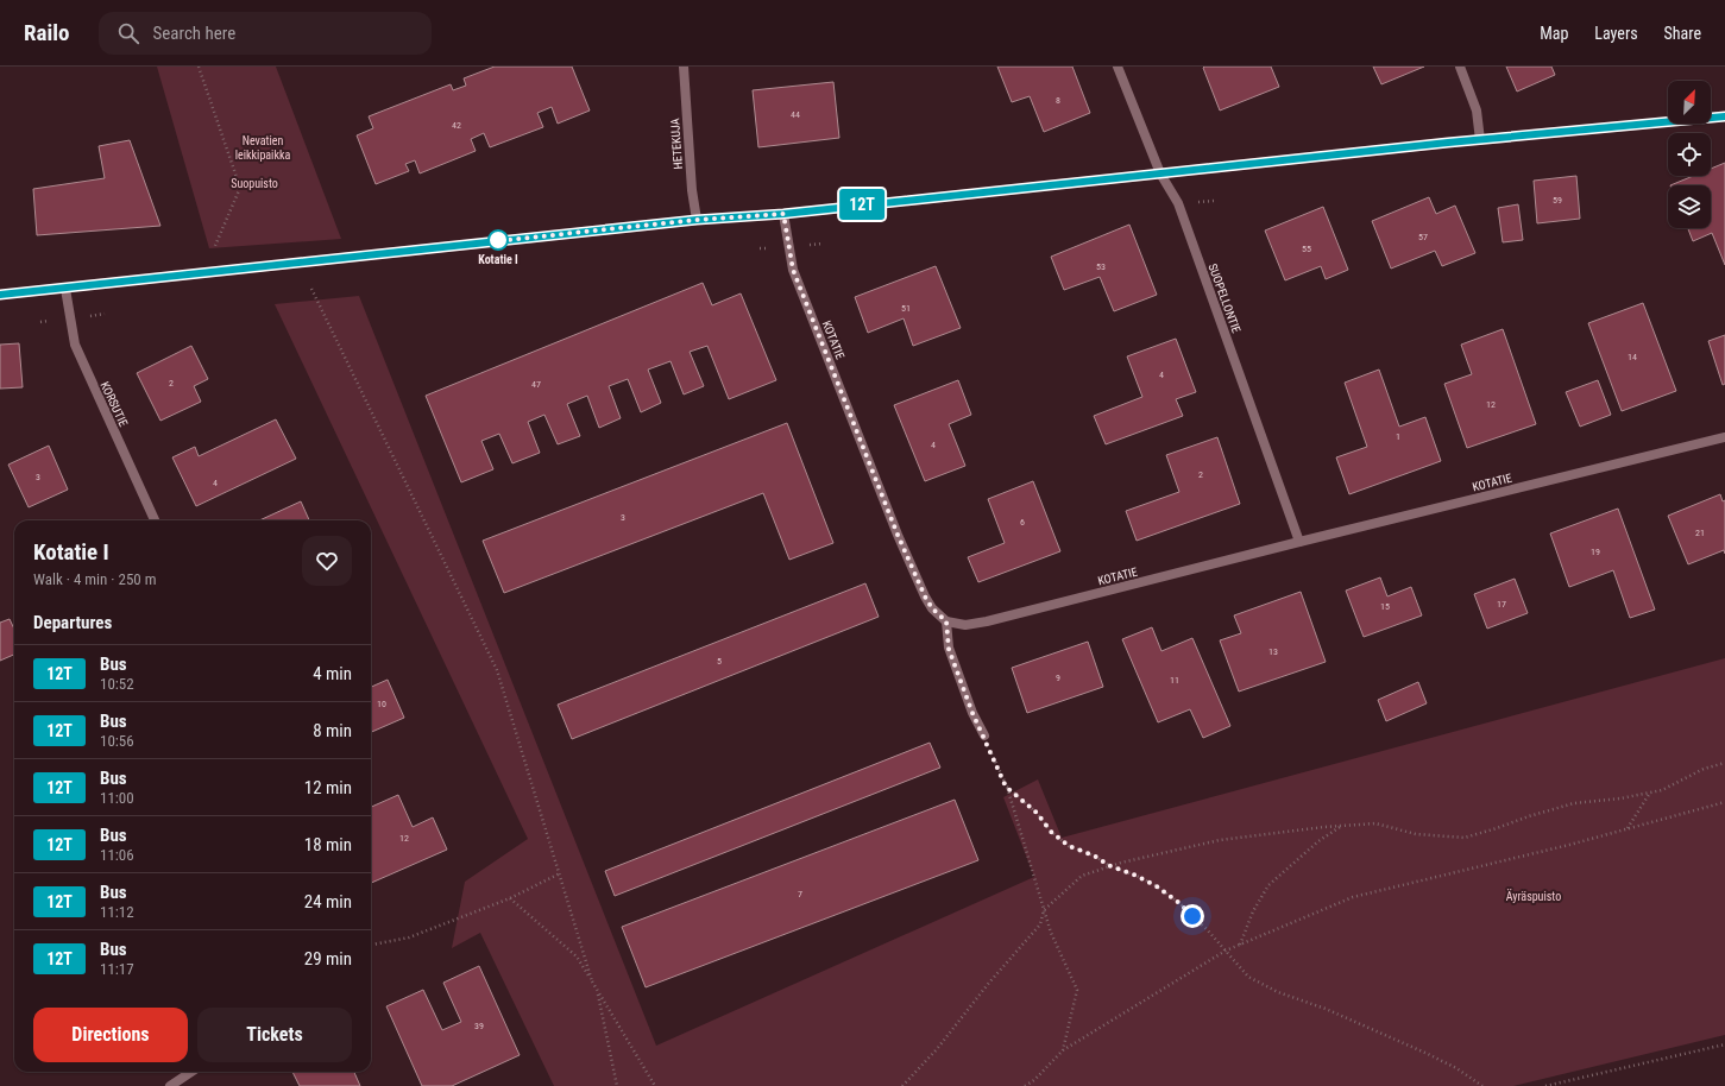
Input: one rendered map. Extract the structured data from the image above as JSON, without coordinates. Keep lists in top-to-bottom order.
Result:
{
  "streets": {
    "street": [
      "HETEKUJA",
      "SUOPELLONTIE",
      "KOTATIE",
      "KORSUTIE"
    ]
  },
  "crossings": [
    ["SUOPELLONTIE", "KOTATIE"]
  ],
  "parks": ["Nevatien leikkipaikka", "Suopuisto", "Äyräspuisto"],
  "places": ["Kotatie I"],
  "lines": ["bus line 12T"],
  "house_numbers": [
    "8",
    "44",
    "42",
    "59",
    "57",
    "55",
    "53",
    "51",
    "14",
    "4",
    "2",
    "47",
    "12",
    "1",
    "4",
    "2",
    "3",
    "4",
    "3",
    "6",
    "21",
    "19",
    "17",
    "15",
    "13",
    "5",
    "9",
    "11",
    "10",
    "12",
    "7",
    "39"
  ],
  "north": "top right",
  "page": {
    "header": "Railo",
    "search": "Search here",
    "nav": ["Map", "Layers", "Share"],
    "on_map": "12T",
    "heading": [
      ["Kotatie I", "Walk · 4 min · 250 m"],
      "Departures"
    ],
    "list": [
      {
        "mark": "12T",
        "name": "Bus",
        "note": "10:52",
        "value": "4 min"
      },
      {
        "mark": "12T",
        "name": "Bus",
        "note": "10:56",
        "value": "8 min"
      },
      {
        "mark": "12T",
        "name": "Bus",
        "note": "11:00",
        "value": "12 min"
      },
      {
        "mark": "12T",
        "name": "Bus",
        "note": "11:06",
        "value": "18 min"
      },
      {
        "mark": "12T",
        "name": "Bus",
        "note": "11:12",
        "value": "24 min"
      },
      {
        "mark": "12T",
        "name": "Bus",
        "note": "11:17",
        "value": "29 min"
      }
    ],
    "buttons": ["Directions", "Tickets"]
  }
}
